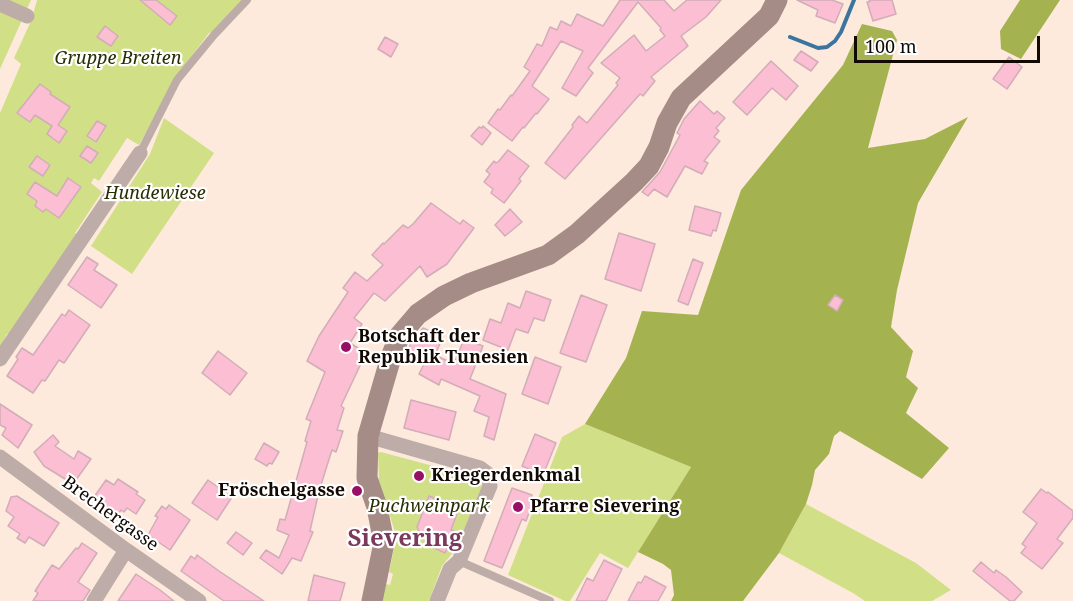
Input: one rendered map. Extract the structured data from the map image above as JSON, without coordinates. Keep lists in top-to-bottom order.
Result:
{
  "streets": {
    "street": ["Brechergasse"]
  },
  "districts": ["Sievering"],
  "parks": ["Gruppe Breiten", "Hundewiese", "Puchweinpark"],
  "places": [
    "Botschaft der Republik Tunesien",
    "Kriegerdenkmal",
    "Fröschelgasse",
    "Pfarre Sievering"
  ],
  "scale_bar": "100 m"
}
